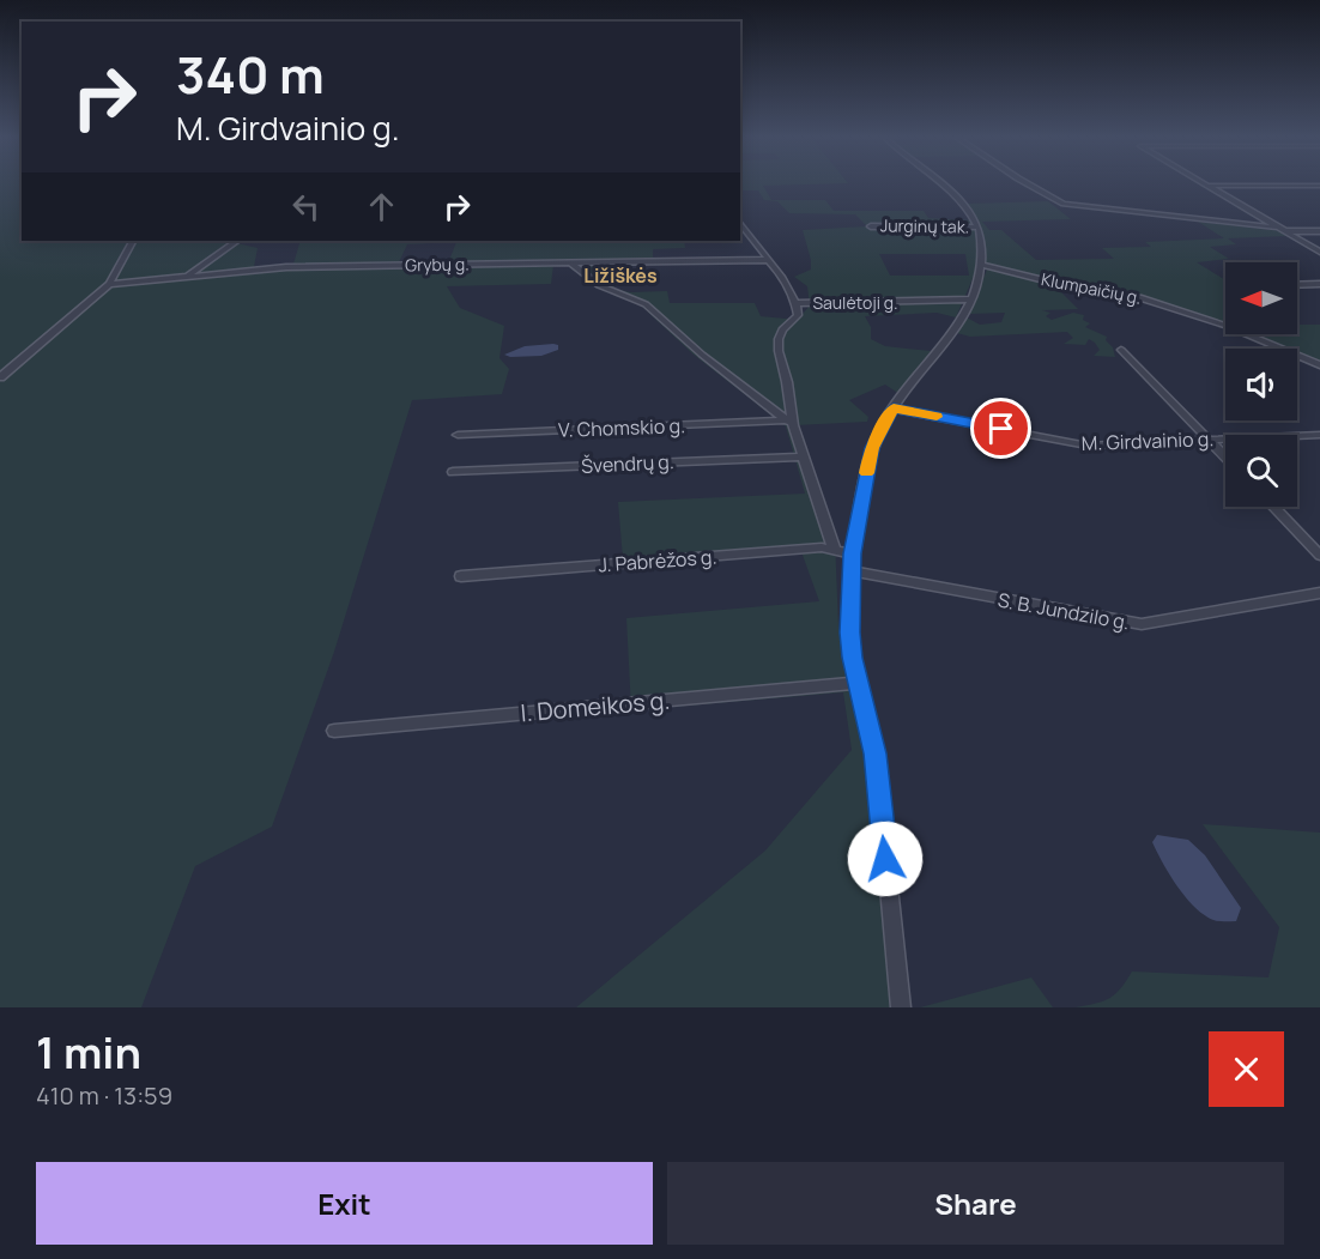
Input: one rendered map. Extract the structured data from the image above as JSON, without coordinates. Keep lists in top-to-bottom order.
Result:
{
  "streets": {
    "street": [
      "Jurginų tak.",
      "Grybų g.",
      "Klumpaičių g.",
      "Saulėtoji g.",
      "V. Chomskio g.",
      "M. Girdvainio g.",
      "Švendrų g.",
      "J. Pabrėžos g.",
      "S. B. Jundzilo g.",
      "I. Domeikos g."
    ]
  },
  "crossings": [
    ["Grybų g.", "Saulėtoji g."]
  ],
  "districts": ["Ližiškės"],
  "north": "left",
  "page": {
    "turn": ["340 m", "M. Girdvainio g."],
    "heading": ["1 min", "410 m · 13:59"],
    "buttons": ["Exit", "Share"]
  }
}
